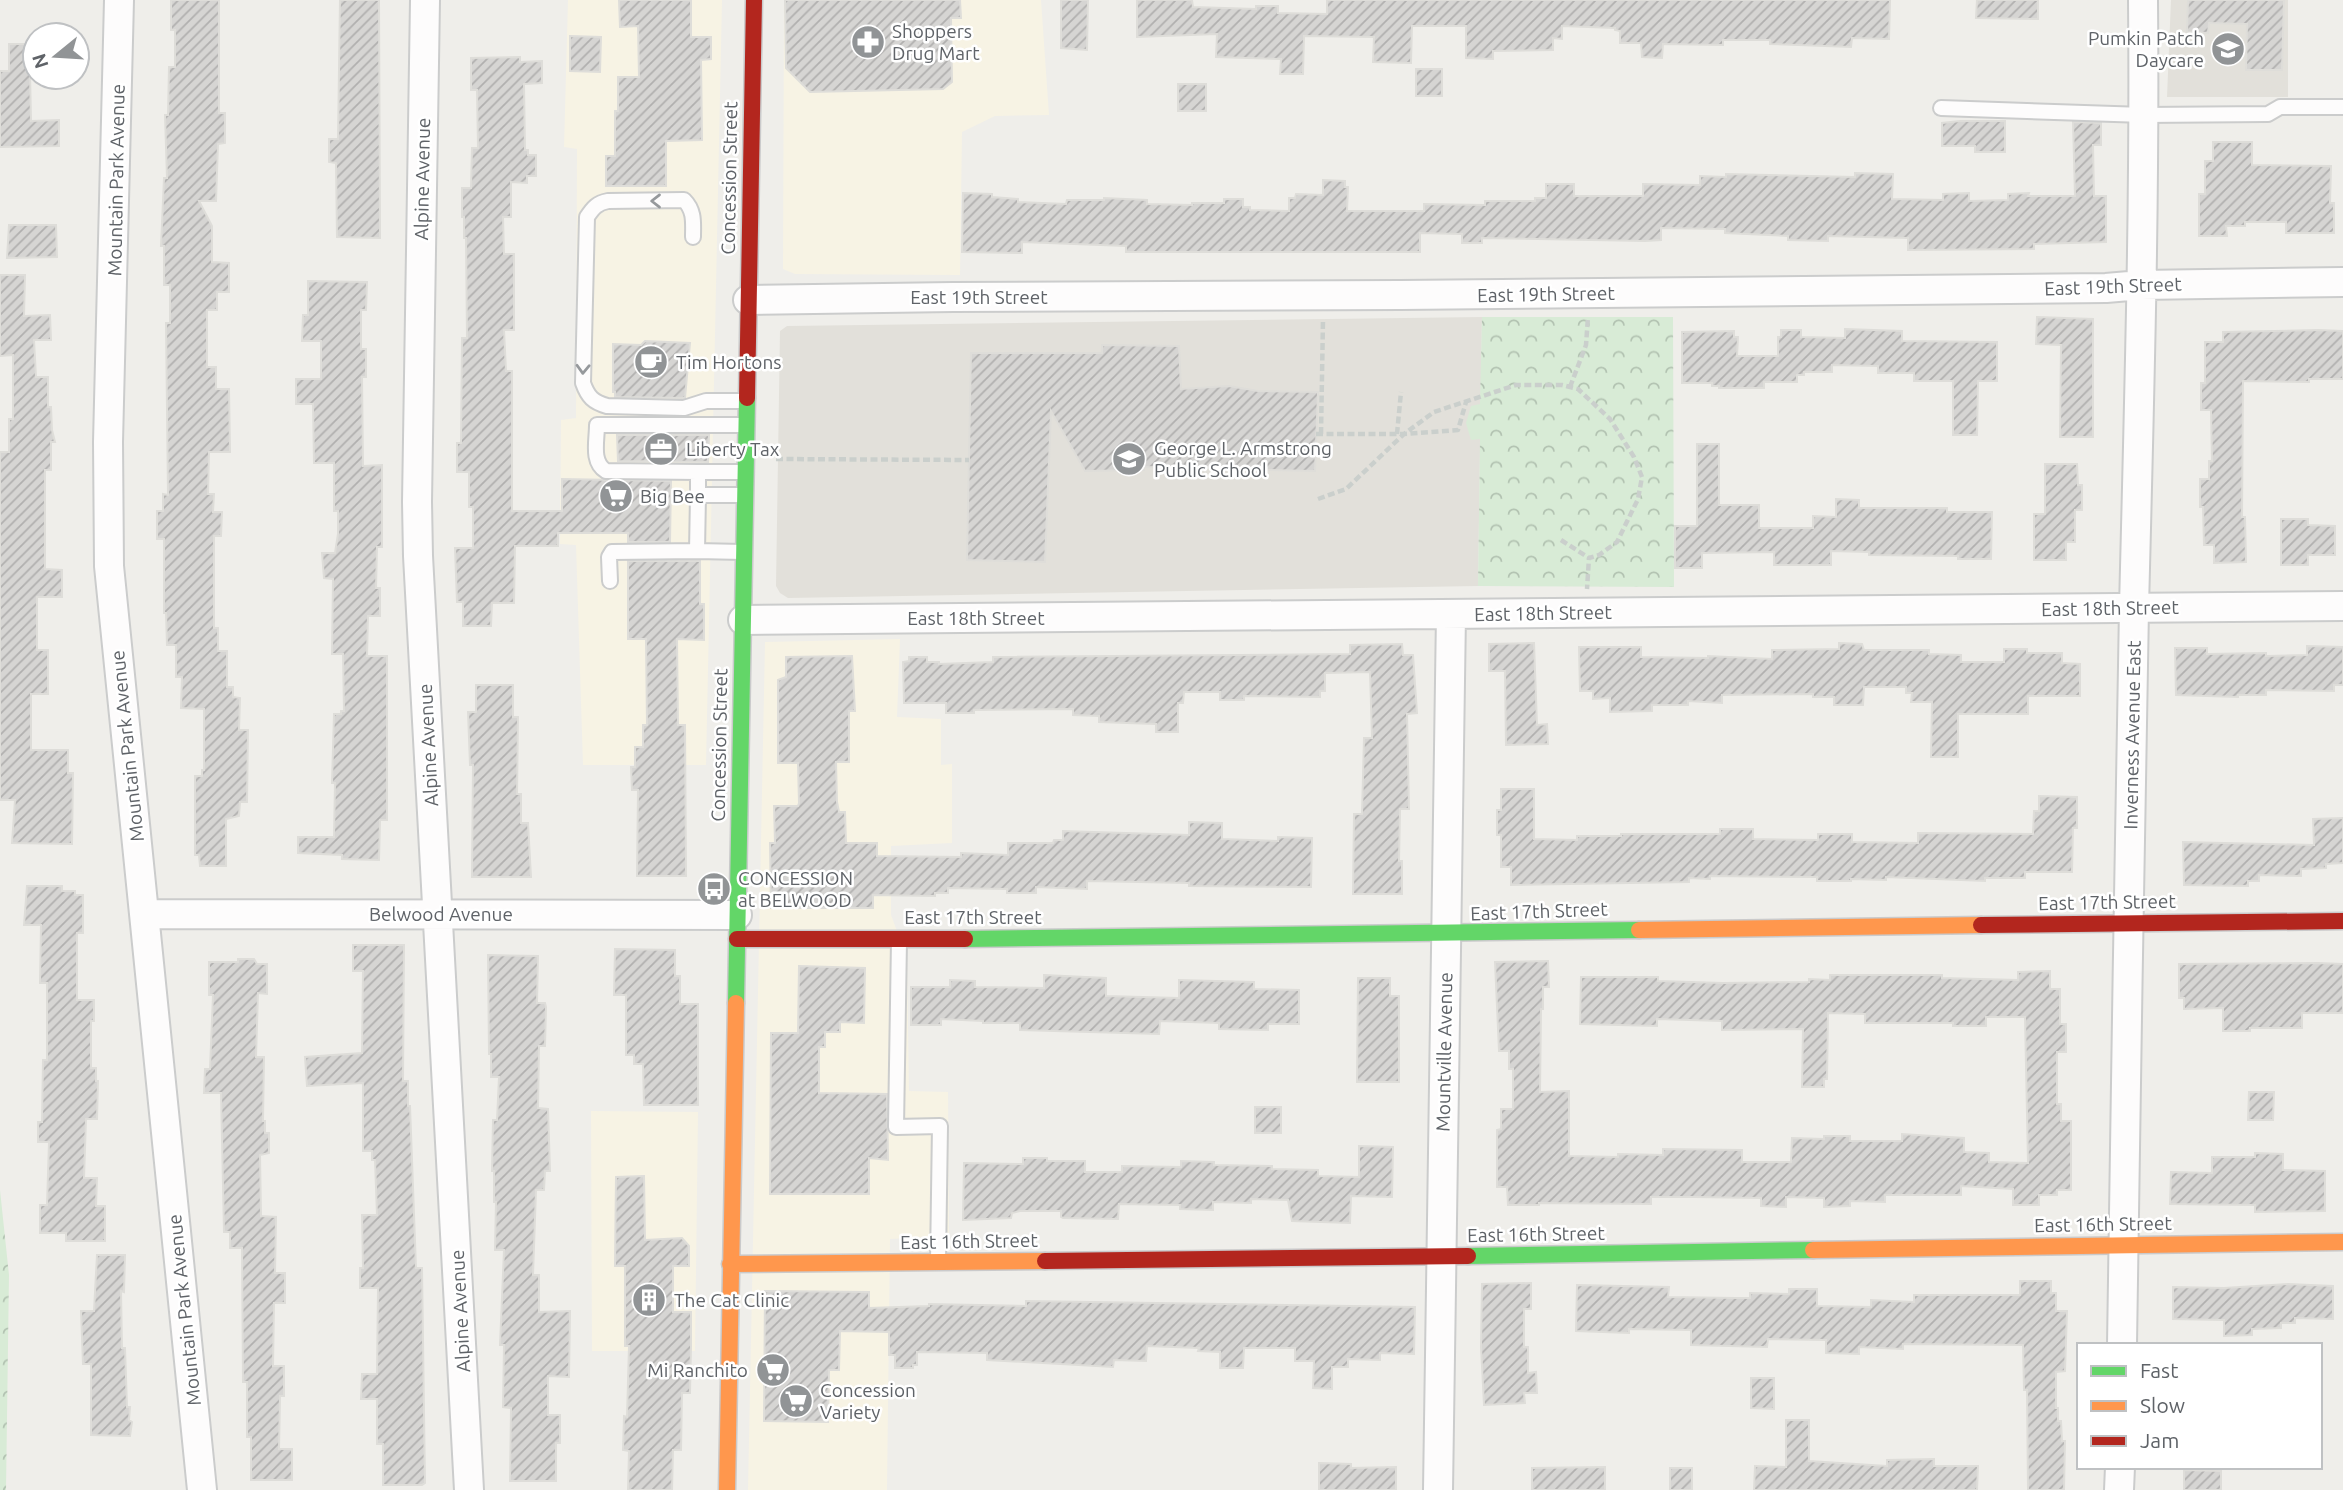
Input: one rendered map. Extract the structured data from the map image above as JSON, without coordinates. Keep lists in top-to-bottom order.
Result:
{
  "streets": {
    "street": [
      "Concession Street",
      "Alpine Avenue",
      "Mountain Park Avenue",
      "East 19th Street",
      "East 18th Street",
      "Inverness Avenue East",
      "East 17th Street",
      "Belwood Avenue",
      "Mountville Avenue",
      "East 16th Street"
    ]
  },
  "crossings": [
    ["Concession Street", "East 19th Street"],
    ["Concession Street", "East 18th Street"],
    ["Concession Street", "East 17th Street"],
    ["Concession Street", "Belwood Avenue"],
    ["Concession Street", "East 16th Street"],
    ["Alpine Avenue", "Belwood Avenue"],
    ["Mountain Park Avenue", "Belwood Avenue"],
    ["East 19th Street", "Inverness Avenue East"],
    ["East 18th Street", "Inverness Avenue East"],
    ["East 18th Street", "Mountville Avenue"],
    ["Inverness Avenue East", "East 17th Street"],
    ["Inverness Avenue East", "East 16th Street"],
    ["East 17th Street", "Belwood Avenue"],
    ["East 17th Street", "Mountville Avenue"],
    ["Mountville Avenue", "East 16th Street"]
  ],
  "places": {
    "pharmacy": ["Shoppers Drug Mart"],
    "school or university": ["Pumkin Patch Daycare", "George L. Armstrong Public School"],
    "cafe": ["Tim Hortons"],
    "office": ["Liberty Tax"],
    "supermarket": ["Big Bee", "Mi Ranchito", "Concession Variety"],
    "bus stop": ["CONCESSION at BELWOOD"],
    "building": ["The Cat Clinic"]
  },
  "legend": ["Fast", "Slow", "Jam"],
  "north": "left"
}
